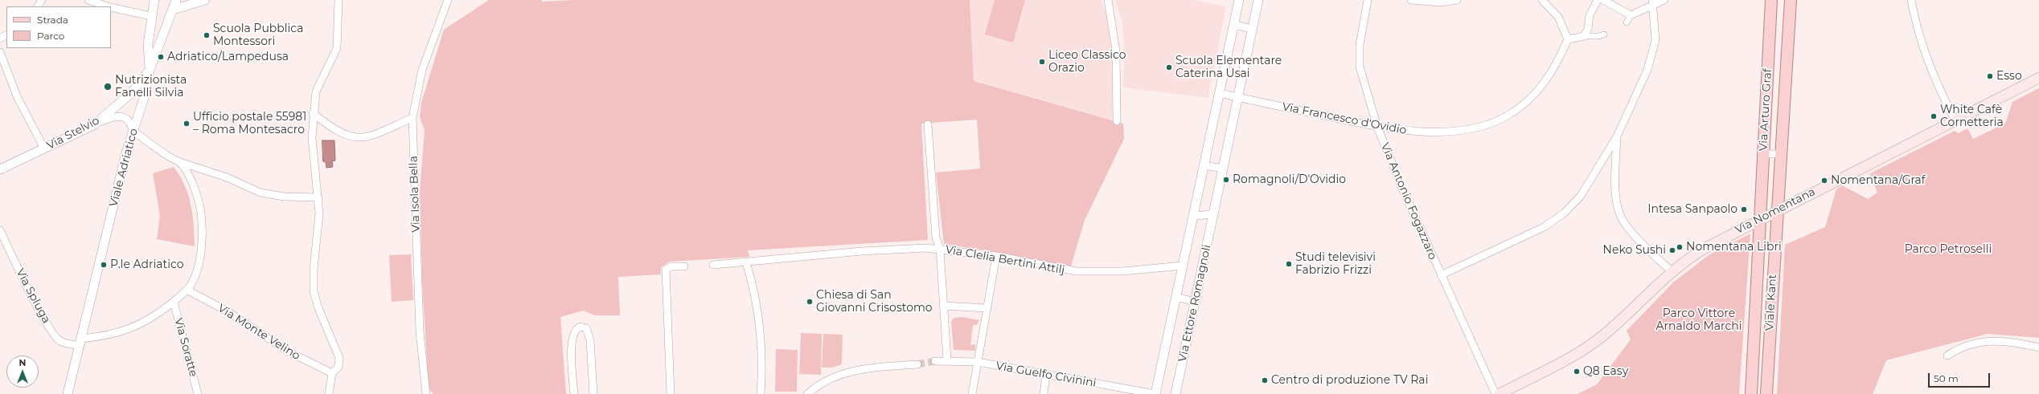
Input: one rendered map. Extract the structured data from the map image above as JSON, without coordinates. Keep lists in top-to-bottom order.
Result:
{
  "streets": {
    "main road": ["Via Arturo Graf", "Via Nomentana", "Viale Kant"],
    "street": [
      "Via Francesco d'Ovidio",
      "Via Stelvio",
      "Viale Adriatico",
      "Via Isola Bella",
      "Via Antonio Fogazzaro",
      "Via Clelia Bertini Attilj",
      "Via Spluga",
      "Via Ettore Romagnoli",
      "Via Monte Velino",
      "Via Soratte",
      "Via Guelfo Civinini"
    ]
  },
  "crossings": [
    ["Via Arturo Graf", "Via Nomentana"],
    ["Via Arturo Graf", "Viale Kant"],
    ["Via Francesco d'Ovidio", "Via Antonio Fogazzaro"],
    ["Via Francesco d'Ovidio", "Via Ettore Romagnoli"],
    ["Via Stelvio", "Viale Adriatico"],
    ["Viale Adriatico", "Via Spluga"],
    ["Via Nomentana", "Viale Kant"],
    ["Via Clelia Bertini Attilj", "Via Ettore Romagnoli"],
    ["Via Spluga", "Via Monte Velino"],
    ["Via Spluga", "Via Soratte"],
    ["Via Ettore Romagnoli", "Via Guelfo Civinini"]
  ],
  "parks": ["Parco Petroselli", "Parco Vittore Arnaldo Marchi"],
  "places": [
    "Scuola Pubblica Montessori",
    "Adriatico/Lampedusa",
    "Liceo Classico Orazio",
    "Scuola Elementare Caterina Usai",
    "Esso",
    "Nutrizionista Fanelli Silvia",
    "White Cafè Cornetteria",
    "Ufficio postale 55981 – Roma Montesacro",
    "Romagnoli/D'Ovidio",
    "Nomentana/Graf",
    "Intesa Sanpaolo",
    "Nomentana Libri",
    "Neko Sushi",
    "Studi televisivi Fabrizio Frizzi",
    "P.le Adriatico",
    "Chiesa di San Giovanni Crisostomo",
    "Q8 Easy",
    "Centro di produzione TV Rai"
  ],
  "legend": ["Strada", "Parco"],
  "scale_bar": "50 m",
  "north": "top"
}
